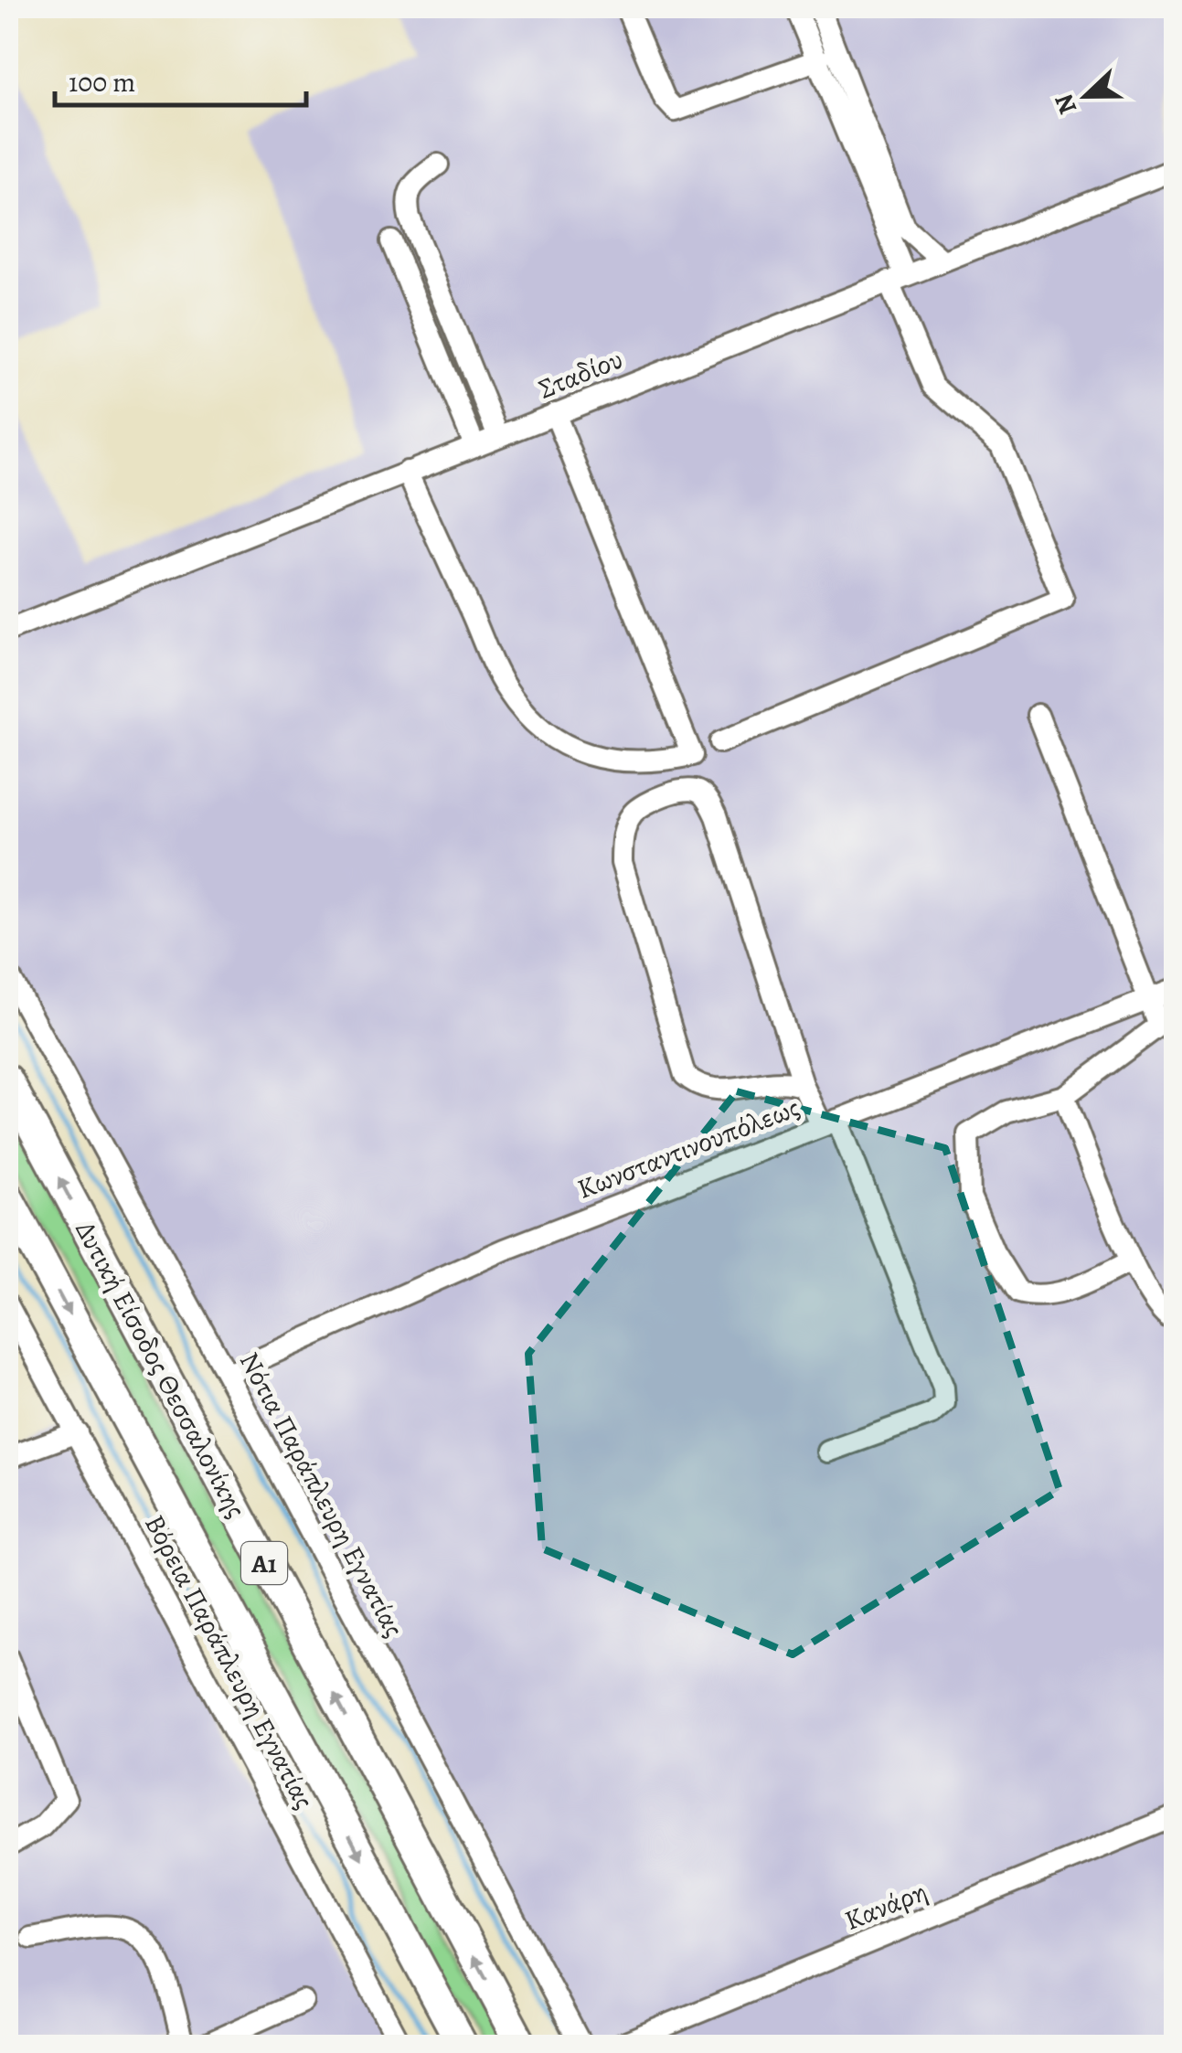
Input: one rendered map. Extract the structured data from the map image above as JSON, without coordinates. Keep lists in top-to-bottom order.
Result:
{
  "streets": {
    "highway": ["Δυτική Είσοδος Θεσσαλονίκης", "Α1"],
    "street": [
      "Σταδίου",
      "Κωνσταντινουπόλεως",
      "Νότια Παράπλευρη Εγνατίας",
      "Βόρεια Παράπλευρη Εγνατίας",
      "Κανάρη"
    ]
  },
  "crossings": [
    ["Κωνσταντινουπόλεως", "Νότια Παράπλευρη Εγνατίας"]
  ],
  "scale_bar": "100 m",
  "north": "left"
}
